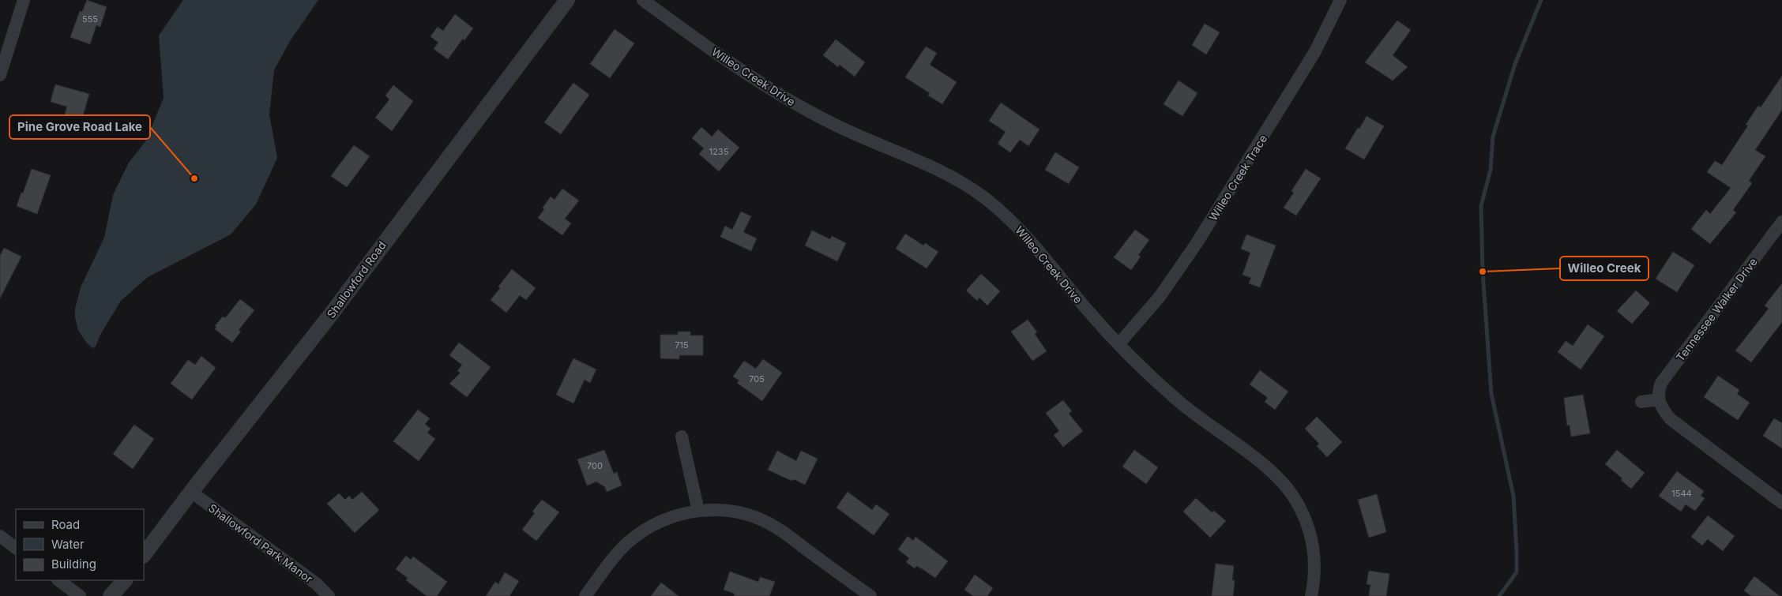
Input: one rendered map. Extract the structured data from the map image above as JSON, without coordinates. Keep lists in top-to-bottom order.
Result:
{
  "streets": {
    "street": [
      "Willeo Creek Drive",
      "Willeo Creek Trace",
      "Shallowford Road",
      "Tennessee Walker Drive",
      "Shallowford Park Manor"
    ]
  },
  "crossings": [
    ["Willeo Creek Drive", "Willeo Creek Trace"],
    ["Shallowford Road", "Shallowford Park Manor"]
  ],
  "places": ["Pine Grove Road Lake", "Willeo Creek"],
  "house_numbers": [
    "555",
    "1235",
    "715",
    "705",
    "700",
    "1544"
  ],
  "legend": ["Road", "Water", "Building"]
}
